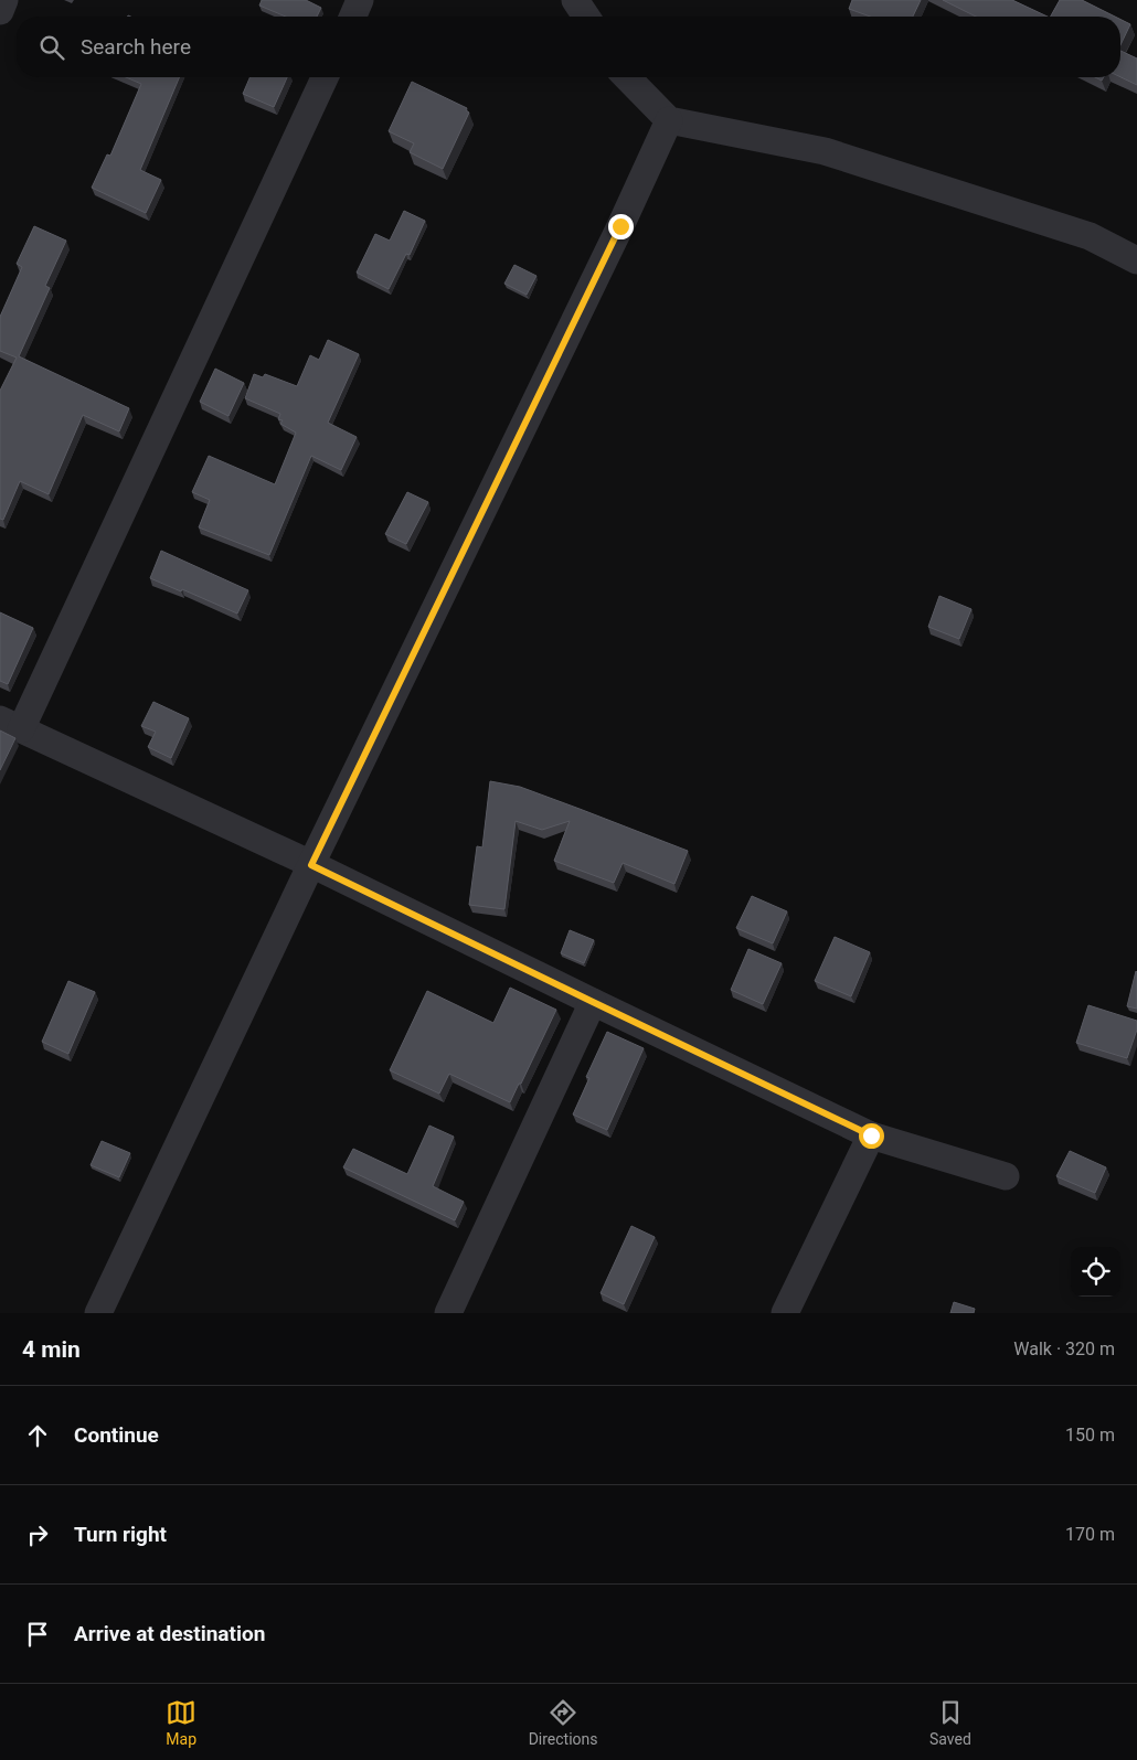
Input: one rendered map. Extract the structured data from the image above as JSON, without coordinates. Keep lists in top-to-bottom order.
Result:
{
  "page": {
    "search": "Search here",
    "heading": ["4 min", "Walk · 320 m"],
    "list": [
      ["Continue", "150 m"],
      ["Turn right", "170 m"],
      "Arrive at destination"
    ],
    "nav": ["Map", "Directions", "Saved"]
  }
}
